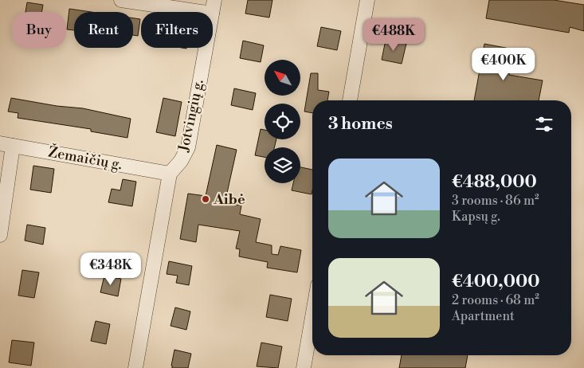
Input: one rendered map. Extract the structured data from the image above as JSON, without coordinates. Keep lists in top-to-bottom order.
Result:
{
  "streets": {
    "street": ["Jotvingių g.", "Žemaičių g."]
  },
  "crossings": [
    ["Jotvingių g.", "Žemaičių g."]
  ],
  "places": ["Aibė"],
  "north": "top left",
  "page": {
    "chip": ["Buy", "Rent", "Filters"],
    "price": ["€488K", "€400K", "€348K"],
    "heading": "3 homes",
    "list": [
      {
        "name": "€488,000",
        "note": "3 rooms · 86 m² · Kapsų g."
      },
      {
        "name": "€400,000",
        "note": "2 rooms · 68 m² · Apartment"
      }
    ]
  }
}
